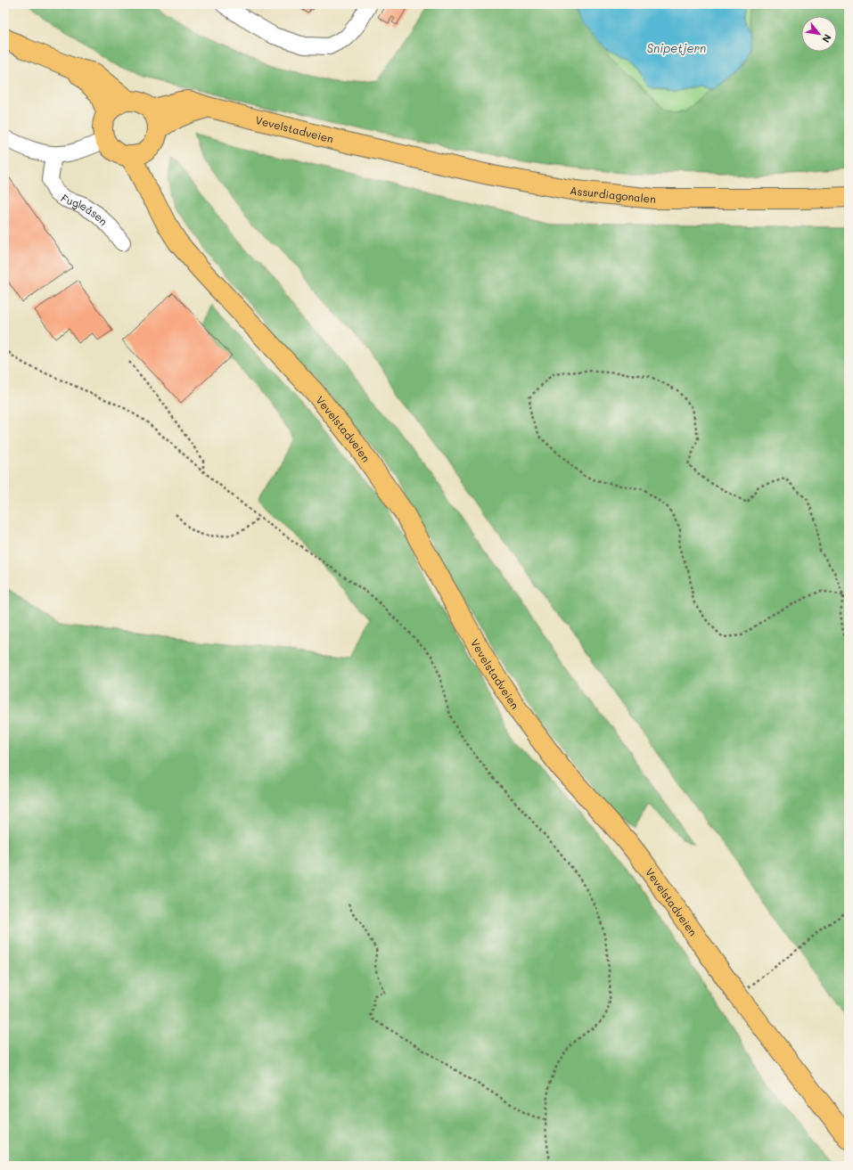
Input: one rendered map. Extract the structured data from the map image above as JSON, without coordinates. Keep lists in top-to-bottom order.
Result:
{
  "streets": {
    "main road": ["Vevelstadveien", "Assurdiagonalen"],
    "street": ["Fugleåsen"]
  },
  "crossings": [
    ["Vevelstadveien", "Assurdiagonalen"]
  ],
  "water": ["Snipetjern"],
  "north": "bottom right"
}
